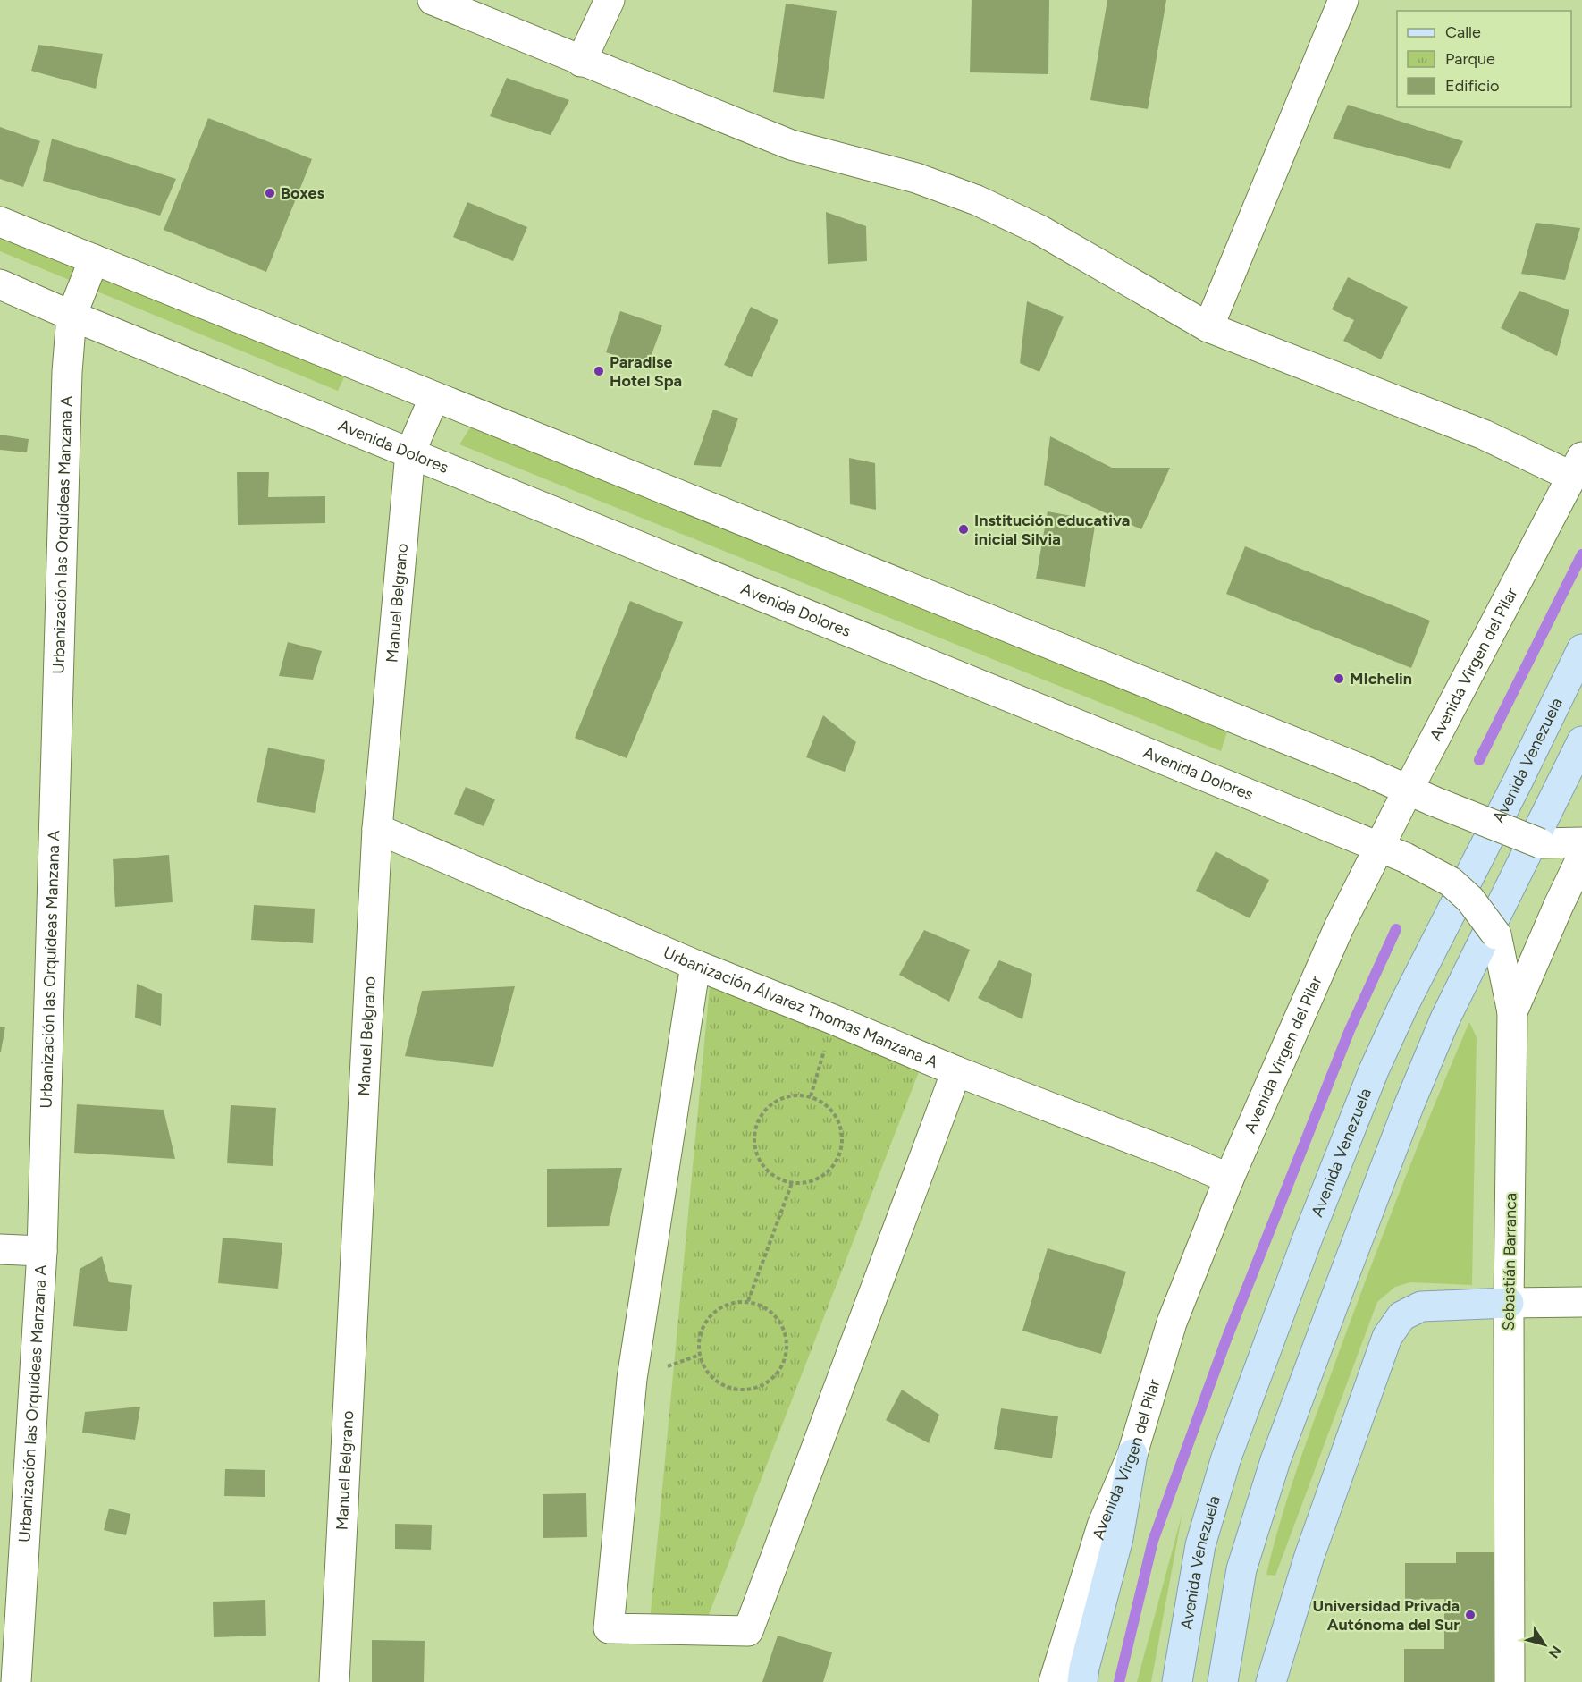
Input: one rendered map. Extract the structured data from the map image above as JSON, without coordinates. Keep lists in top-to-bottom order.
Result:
{
  "streets": {
    "main road": ["Avenida Venezuela"],
    "street": [
      "Avenida Dolores",
      "Urbanización las Orquídeas Manzana A",
      "Manuel Belgrano",
      "Avenida Virgen del Pilar",
      "Urbanización Álvarez Thomas Manzana A",
      "Sebastián Barranca"
    ]
  },
  "crossings": [
    ["Avenida Dolores", "Urbanización las Orquídeas Manzana A"],
    ["Avenida Dolores", "Manuel Belgrano"],
    ["Avenida Dolores", "Avenida Virgen del Pilar"],
    ["Avenida Dolores", "Sebastián Barranca"],
    ["Manuel Belgrano", "Urbanización Álvarez Thomas Manzana A"],
    ["Avenida Virgen del Pilar", "Urbanización Álvarez Thomas Manzana A"]
  ],
  "places": [
    "Boxes",
    "Paradise Hotel Spa",
    "Institución educativa inicial Silvia",
    "MIchelin",
    "Universidad Privada Autónoma del Sur"
  ],
  "legend": ["Calle", "Parque", "Edificio"],
  "north": "bottom right"
}
